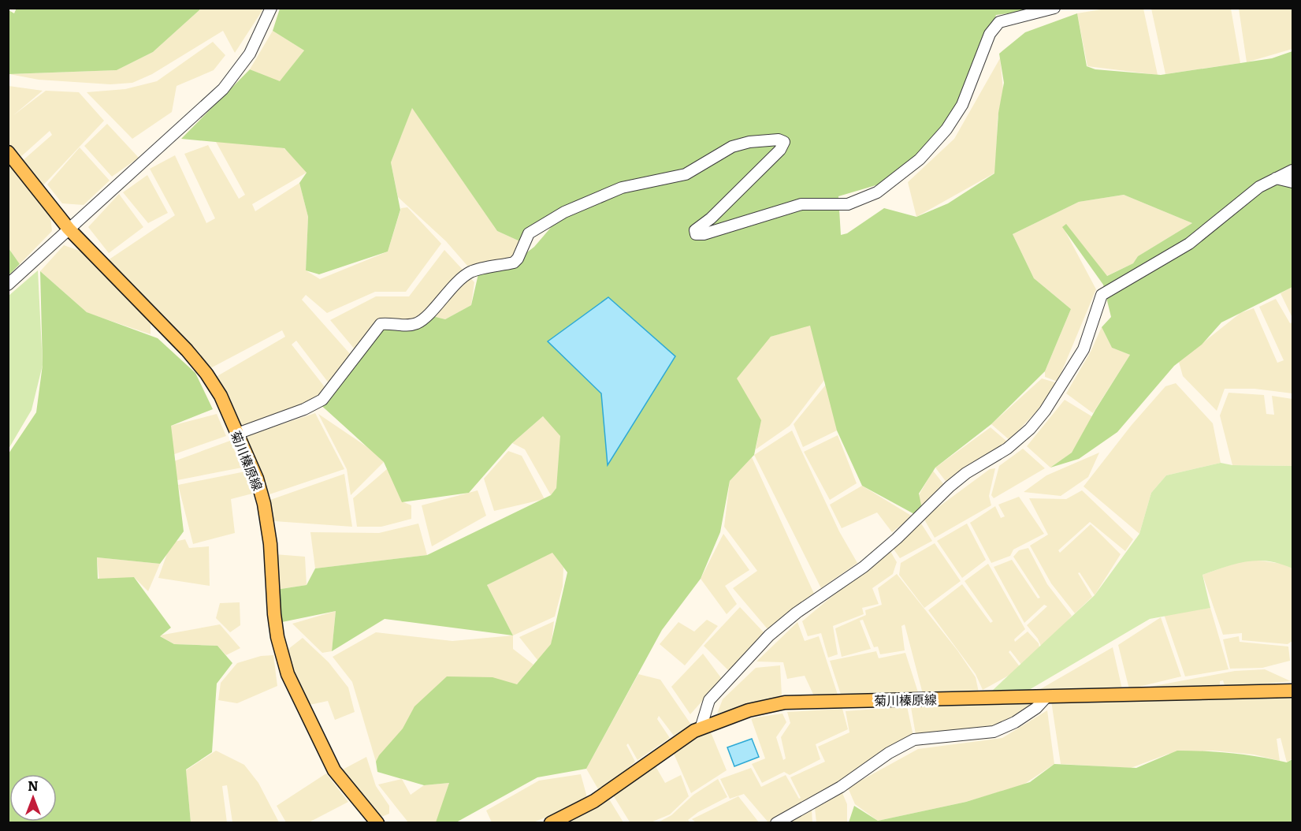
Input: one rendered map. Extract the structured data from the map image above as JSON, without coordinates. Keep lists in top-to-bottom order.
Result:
{
  "streets": {
    "main road": ["菊川榛原線"]
  },
  "north": "top"
}
